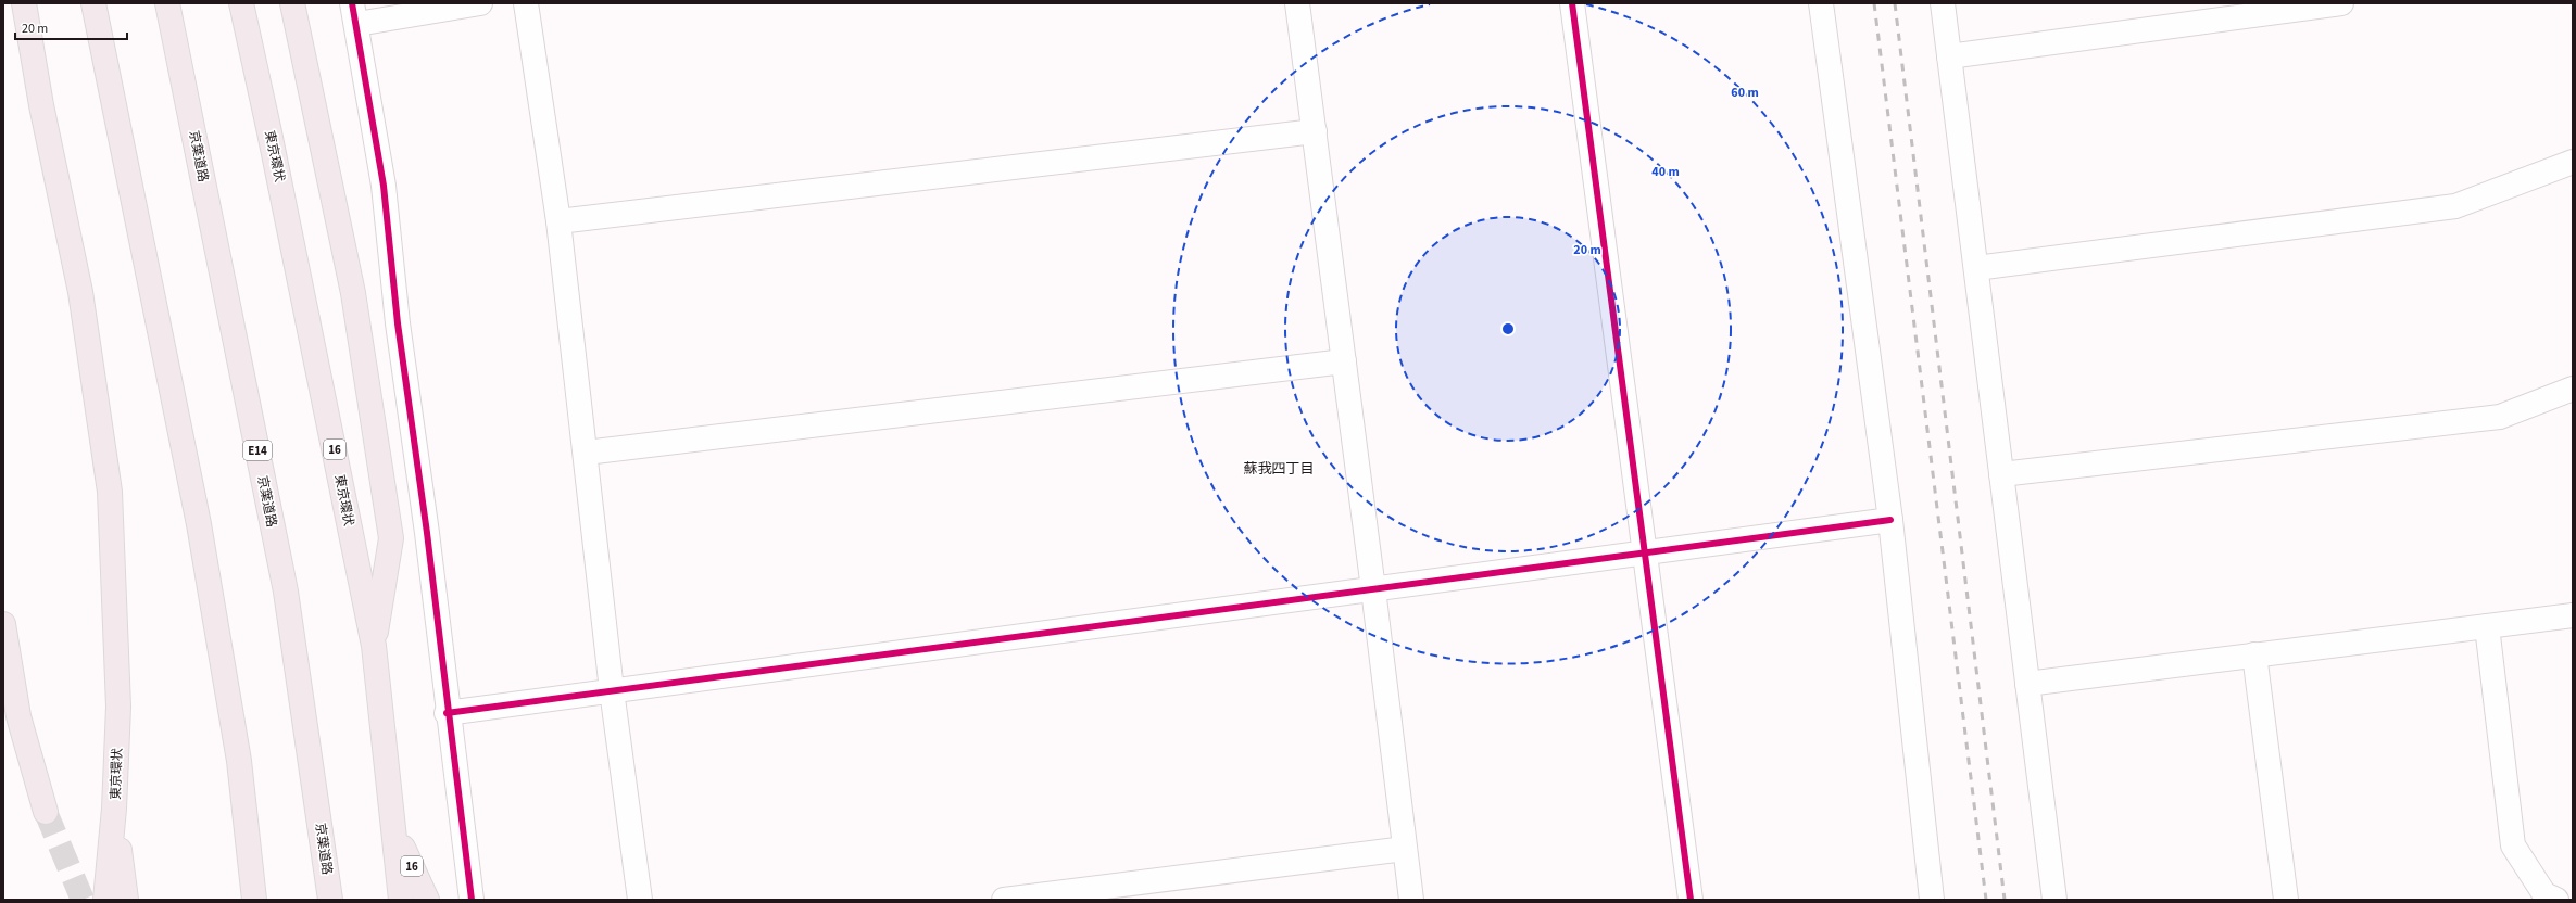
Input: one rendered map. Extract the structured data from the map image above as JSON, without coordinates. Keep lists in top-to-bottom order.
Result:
{
  "streets": {
    "highway": [
      "京葉道路",
      "東京環状",
      "16",
      "E14"
    ]
  },
  "crossings": [
    ["東京環状", "16"]
  ],
  "districts": ["蘇我四丁目"],
  "scale_bar": "20 m",
  "rings": ["60 m", "40 m", "20 m"]
}
